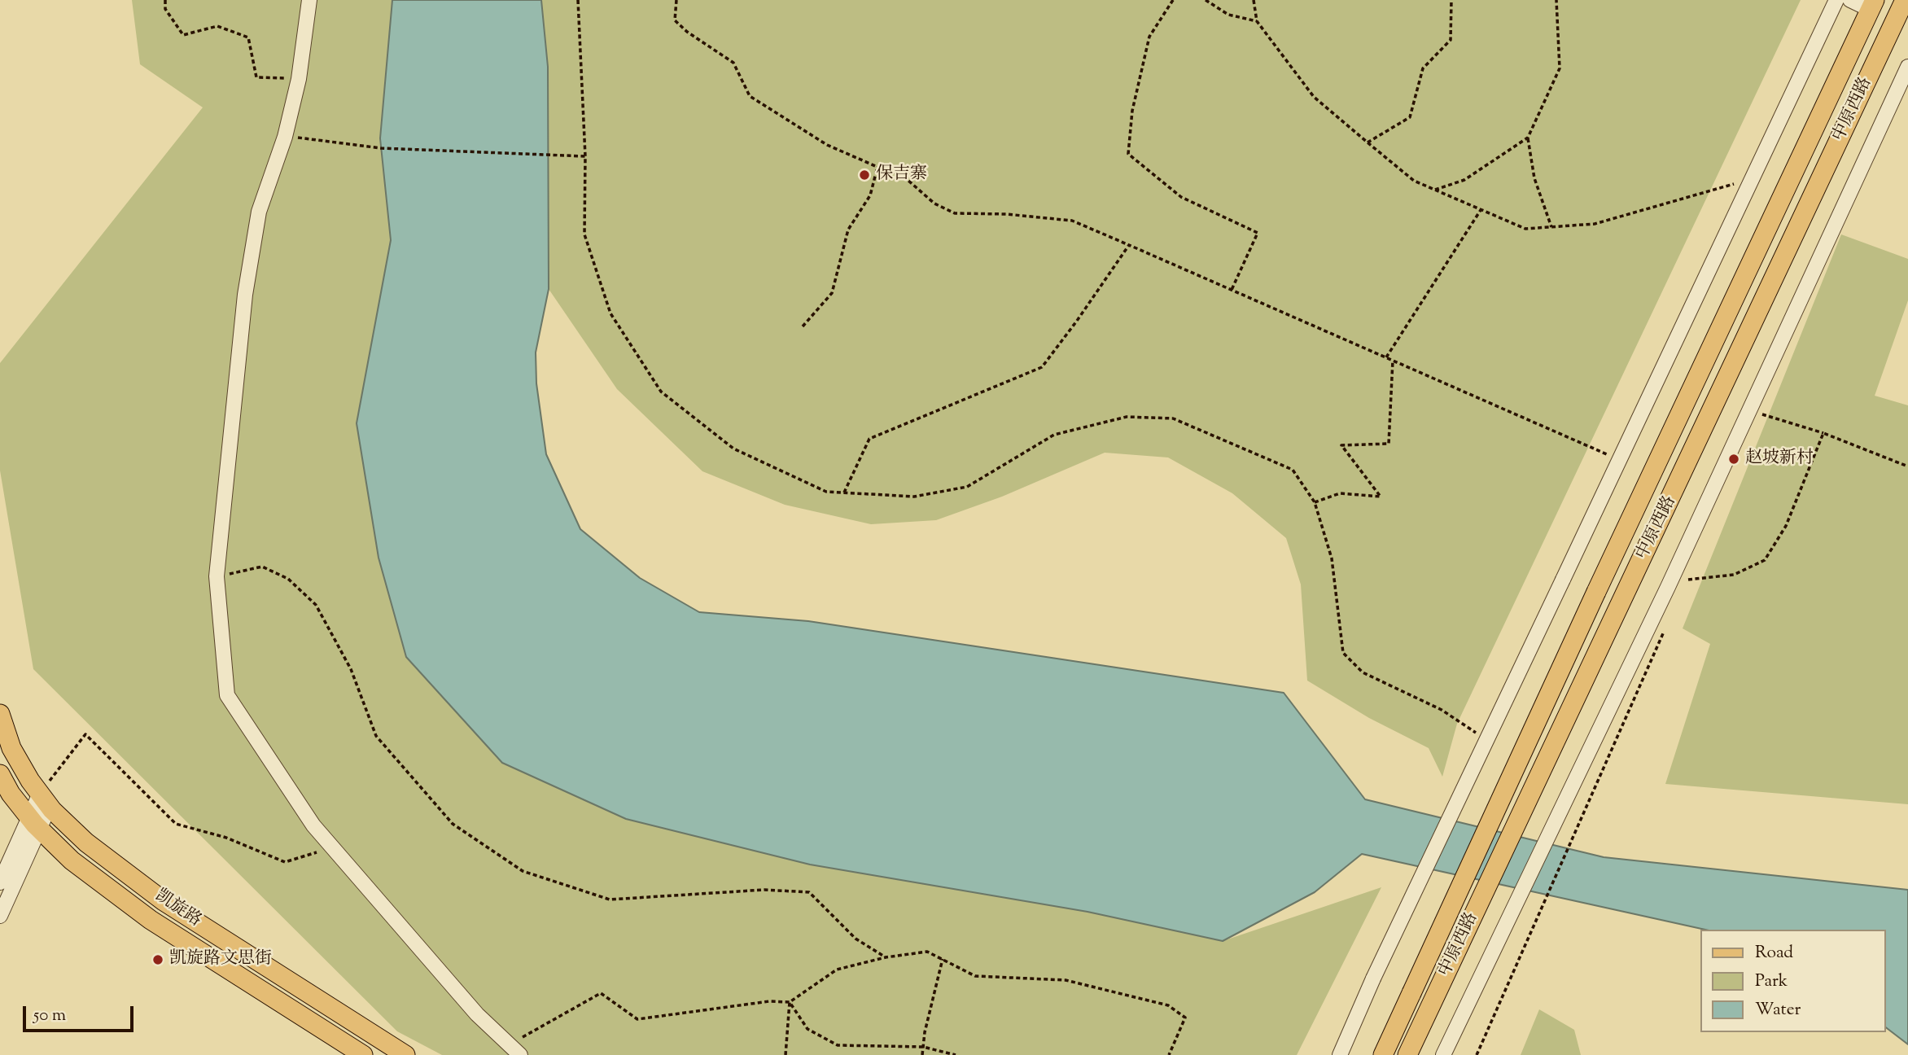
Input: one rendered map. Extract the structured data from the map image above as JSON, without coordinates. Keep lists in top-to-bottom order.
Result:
{
  "streets": {
    "main road": ["中原西路", "凯旋路"]
  },
  "places": ["保吉寨", "赵坡新村", "凯旋路文思街"],
  "legend": ["Road", "Park", "Water"],
  "scale_bar": "50 m"
}
